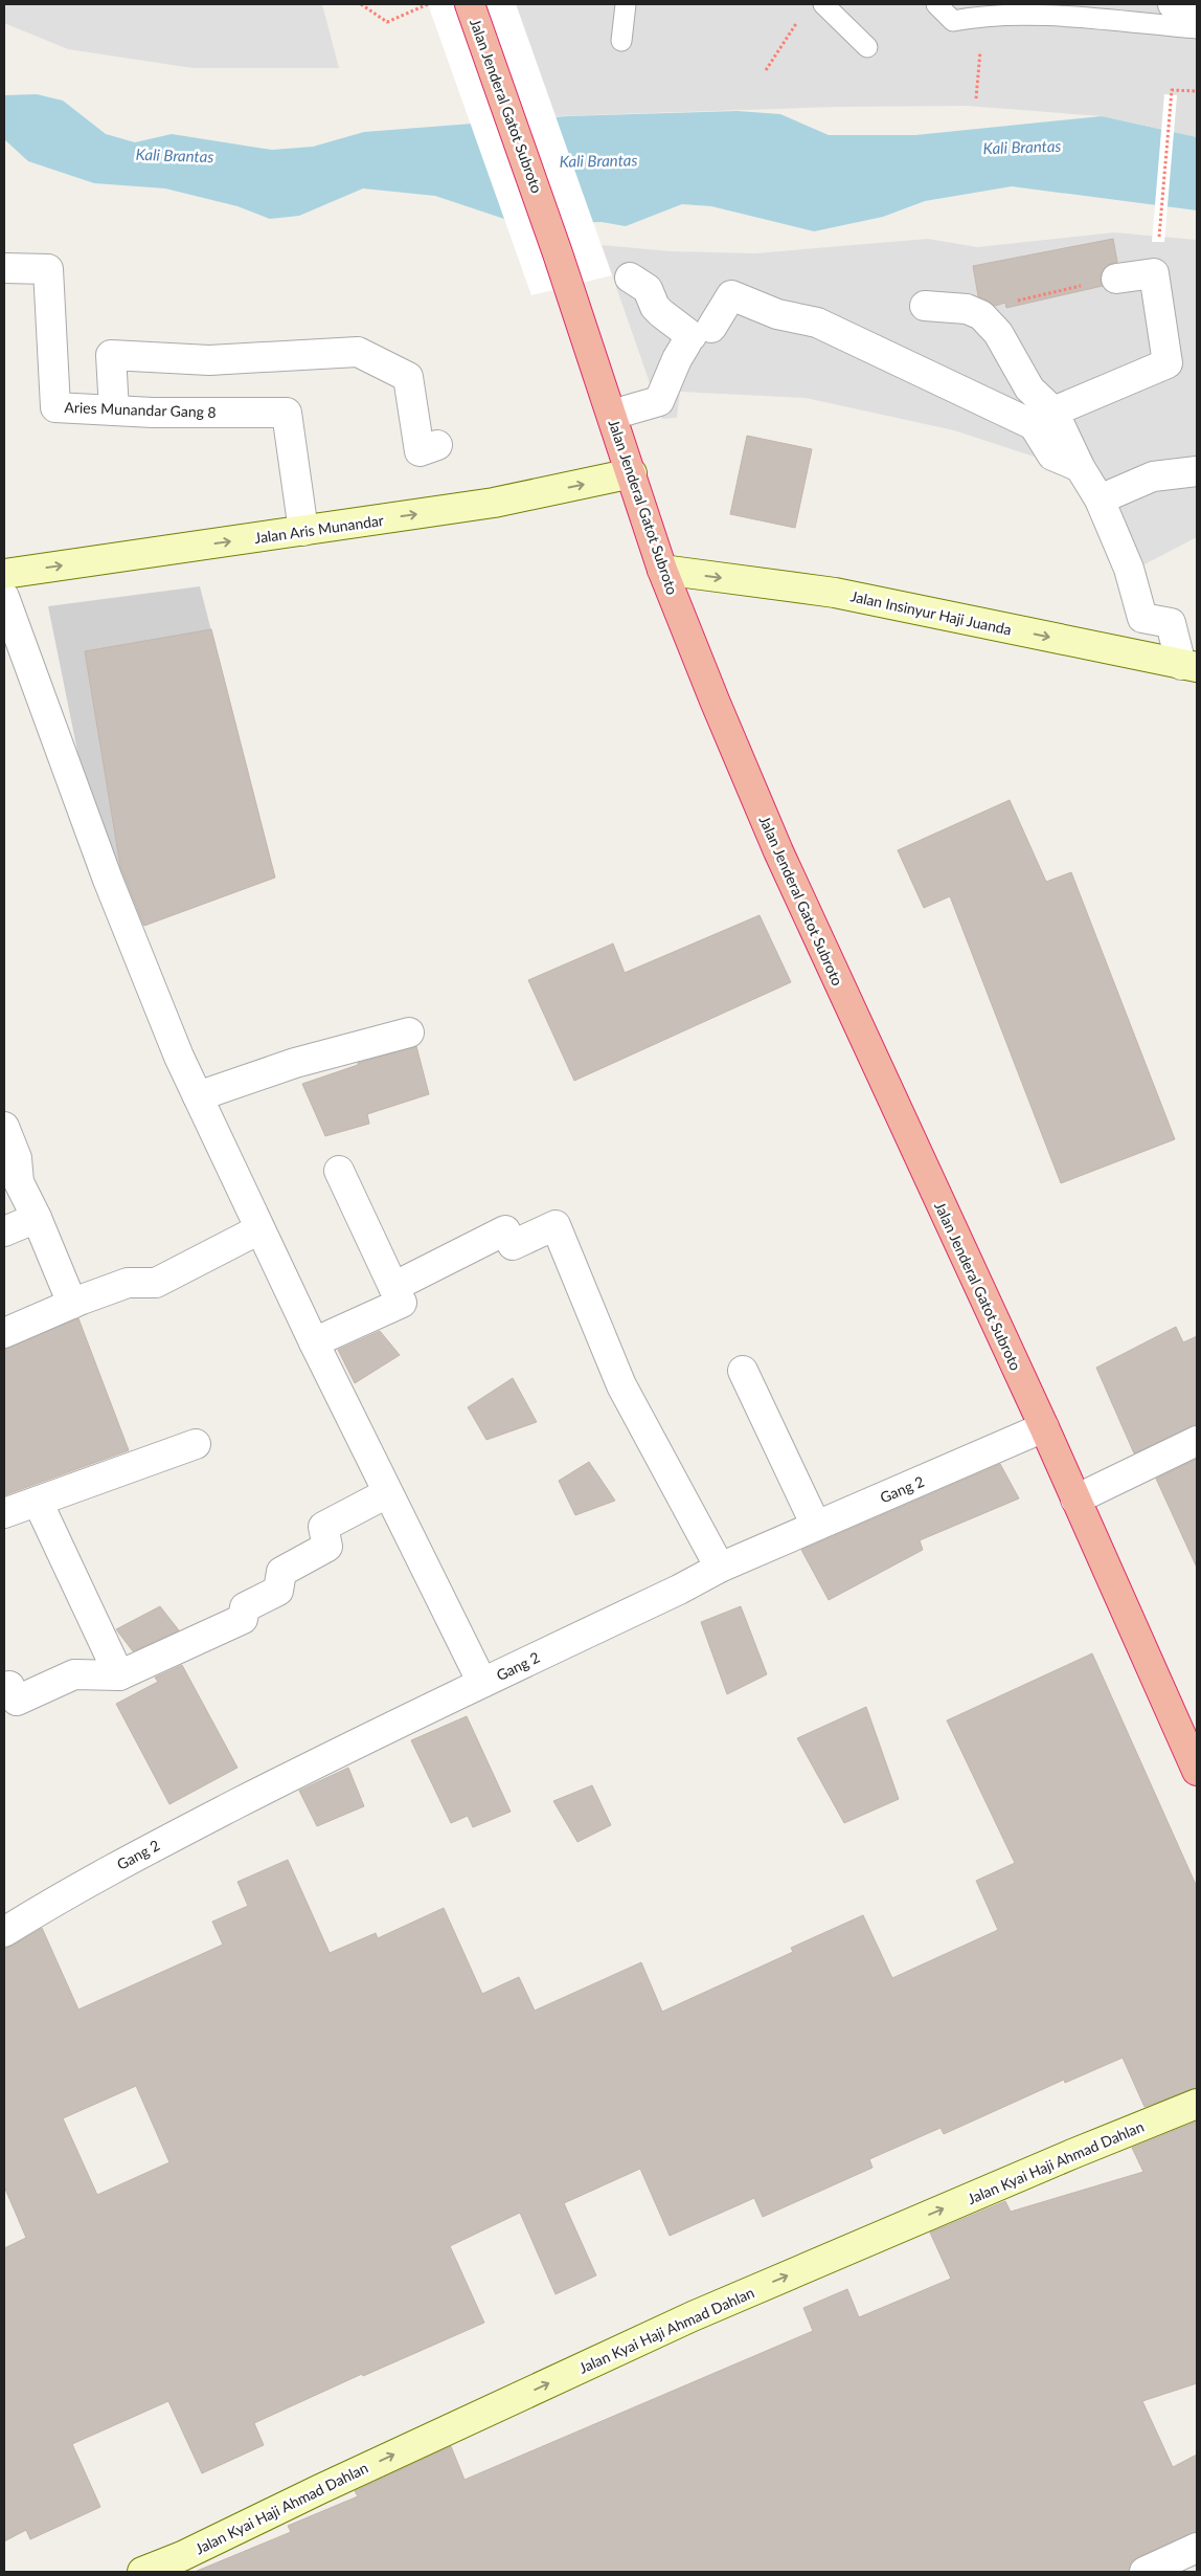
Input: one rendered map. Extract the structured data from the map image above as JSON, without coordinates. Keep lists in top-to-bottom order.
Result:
{
  "streets": {
    "highway": ["Jalan Jenderal Gatot Subroto"],
    "main road": ["Jalan Aris Munandar", "Jalan Insinyur Haji Juanda", "Jalan Kyai Haji Ahmad Dahlan"],
    "street": ["Aries Munandar Gang 8", "Gang 2"]
  },
  "crossings": [
    ["Jalan Jenderal Gatot Subroto", "Jalan Aris Munandar"],
    ["Jalan Jenderal Gatot Subroto", "Jalan Insinyur Haji Juanda"],
    ["Jalan Jenderal Gatot Subroto", "Gang 2"],
    ["Aries Munandar Gang 8", "Jalan Aris Munandar"]
  ],
  "one_way": ["Jalan Aris Munandar", "Jalan Insinyur Haji Juanda", "Jalan Kyai Haji Ahmad Dahlan"],
  "water": ["Kali Brantas"]
}
